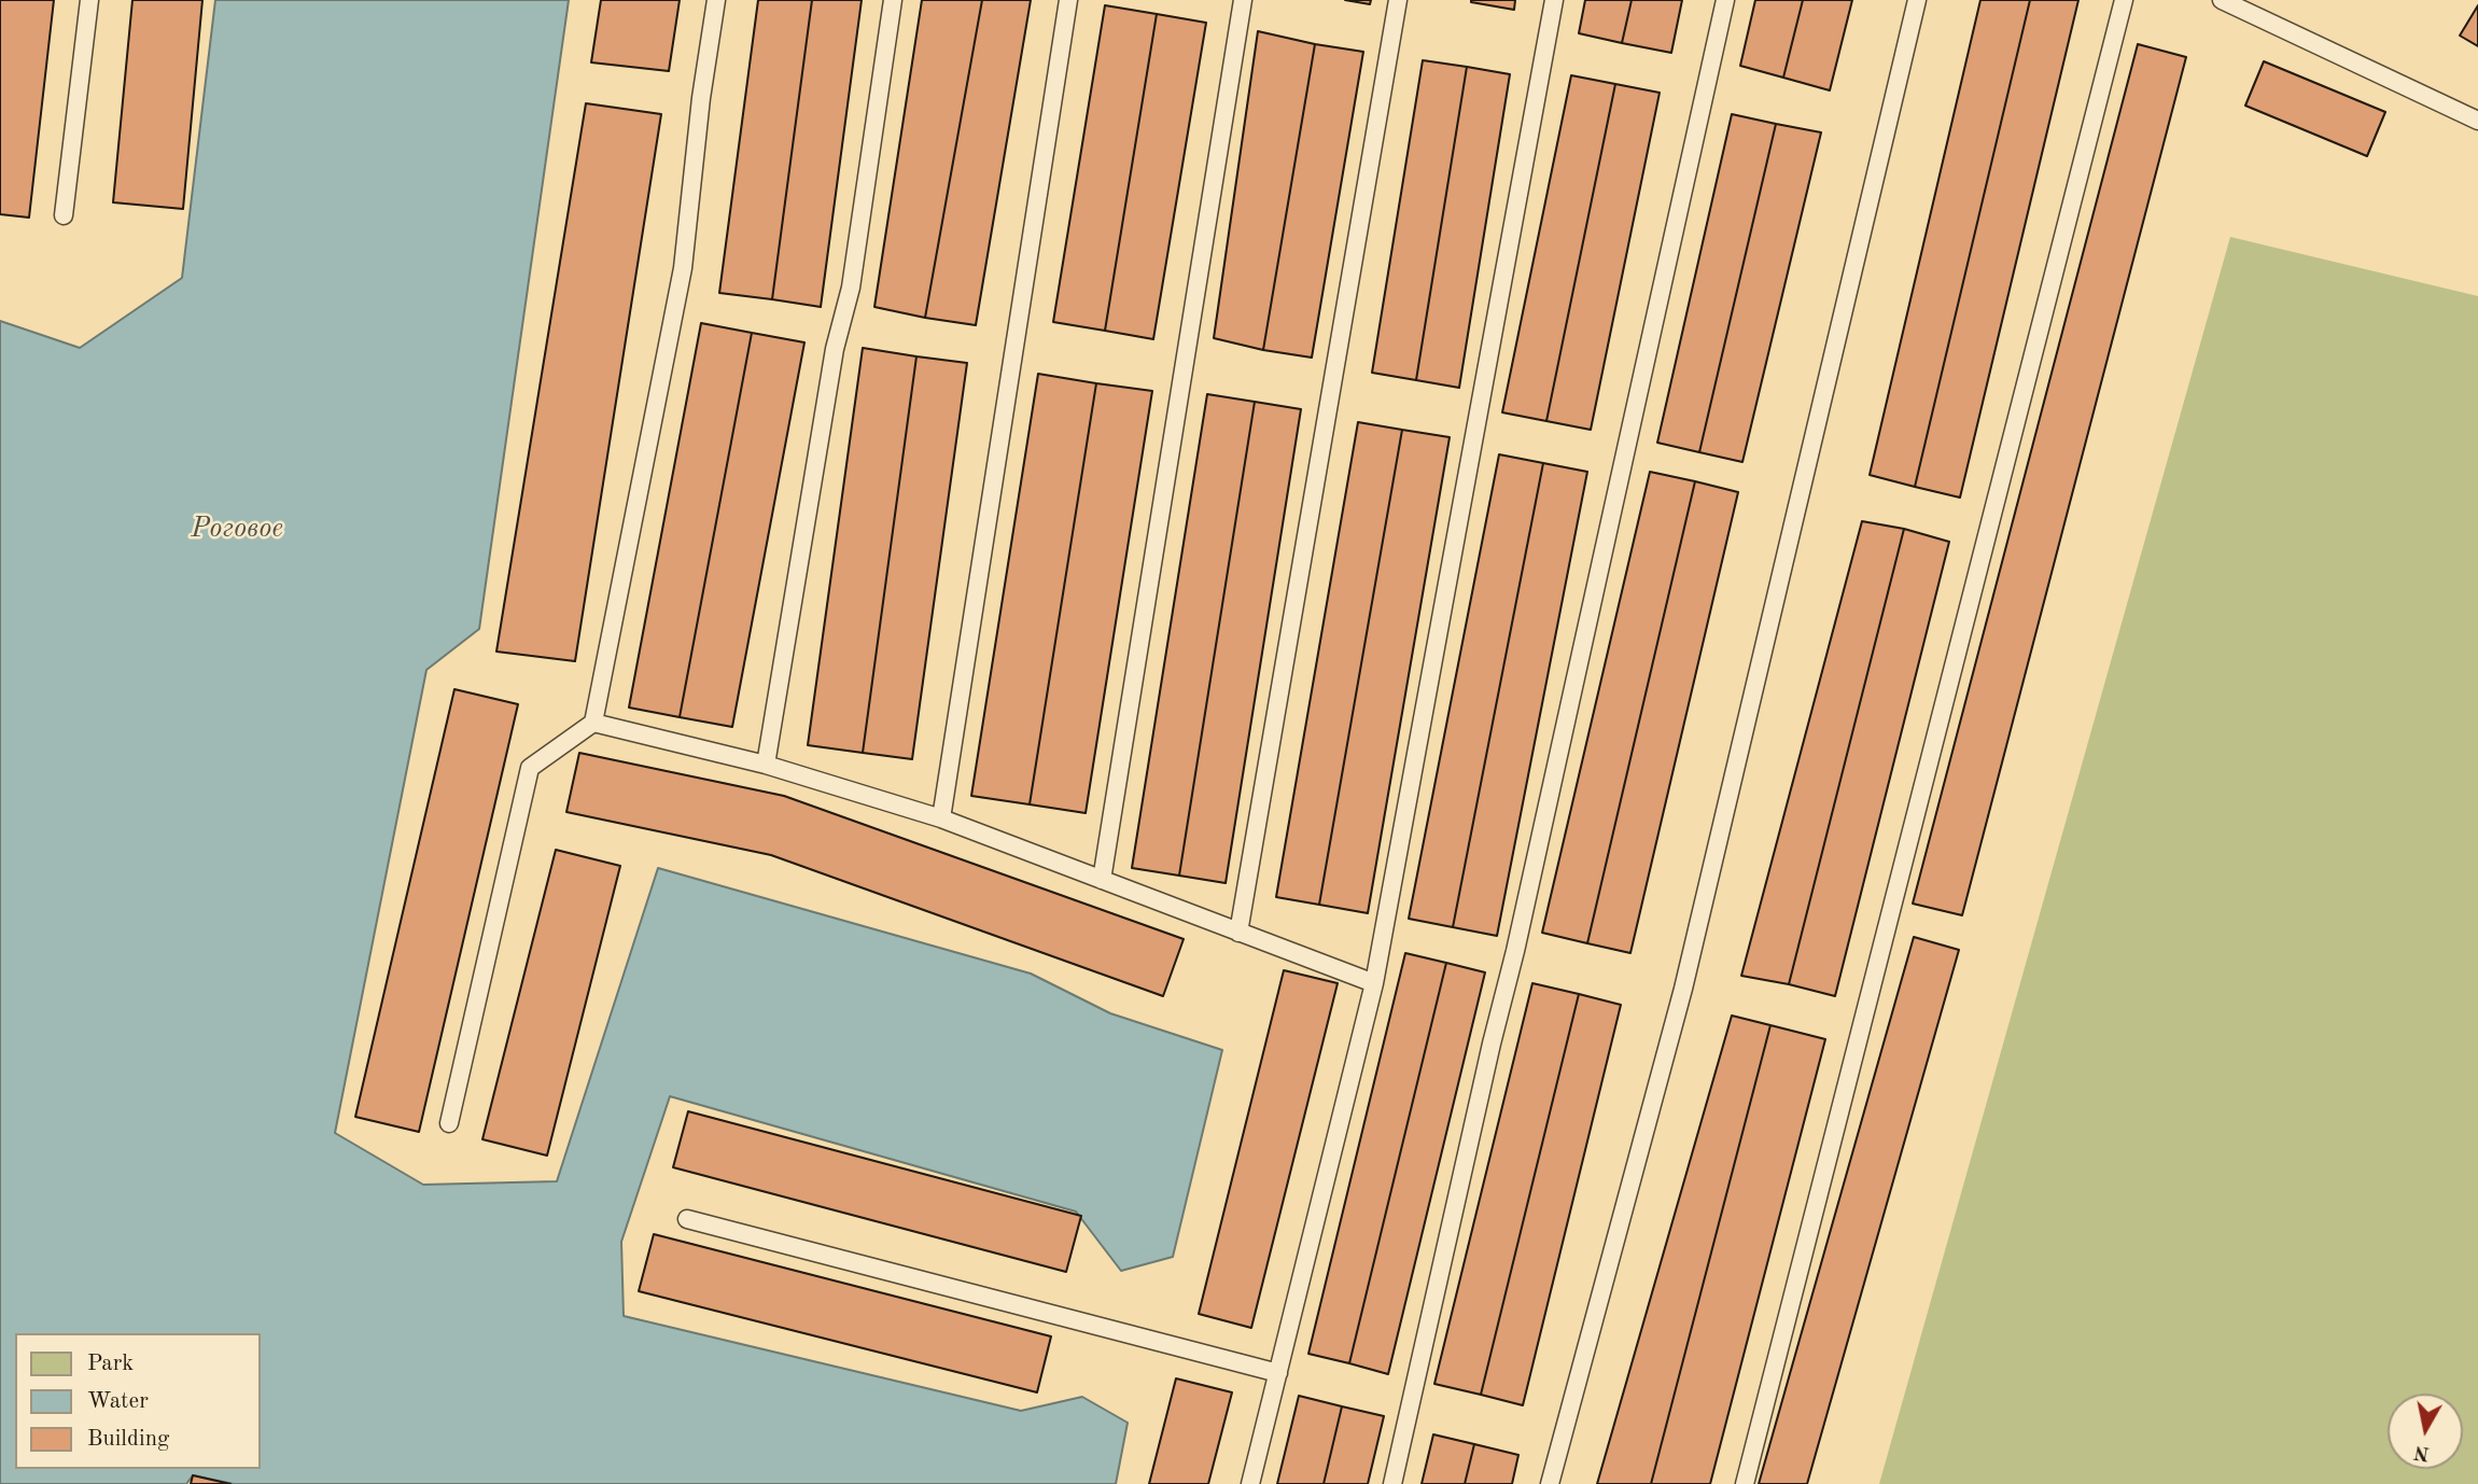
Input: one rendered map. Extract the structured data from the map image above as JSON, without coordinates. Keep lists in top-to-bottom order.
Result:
{
  "water": ["Роговое"],
  "legend": ["Park", "Water", "Building"],
  "north": "bottom"
}
